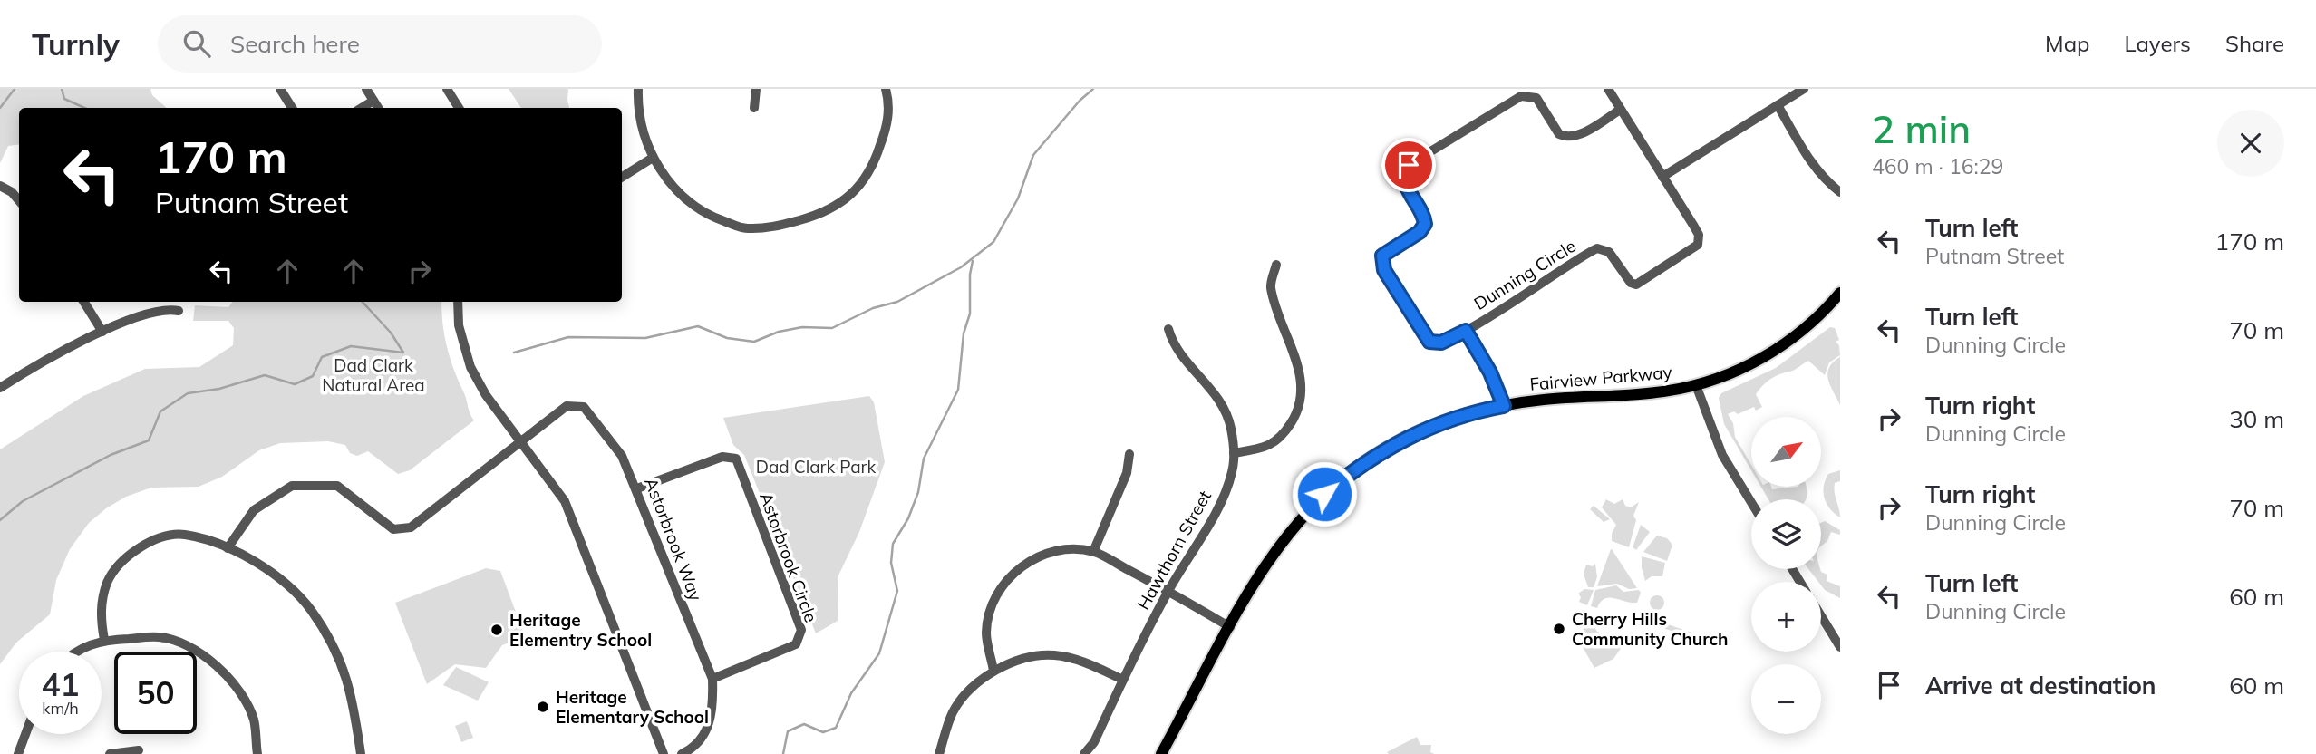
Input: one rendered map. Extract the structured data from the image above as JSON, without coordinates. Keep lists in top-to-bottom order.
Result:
{
  "streets": {
    "main road": ["Fairview Parkway"],
    "street": [
      "Dunning Circle",
      "Astorbrook Way",
      "Hawthorn Street",
      "Astorbrook Circle"
    ]
  },
  "crossings": [
    ["Astorbrook Way", "Astorbrook Circle"]
  ],
  "parks": ["Dad Clark Natural Area", "Dad Clark Park"],
  "places": ["Cherry Hills Community Church", "Heritage Elementry School", "Heritage Elementary School"],
  "north": "top right",
  "page": {
    "header": "Turnly",
    "search": "Search here",
    "nav": ["Map", "Layers", "Share"],
    "heading": ["2 min", "460 m · 16:29"],
    "turn": ["170 m", "Putnam Street"],
    "list": [
      {
        "name": "Turn left",
        "note": "Putnam Street",
        "value": "170 m"
      },
      {
        "name": "Turn left",
        "note": "Dunning Circle",
        "value": "70 m"
      },
      {
        "name": "Turn right",
        "note": "Dunning Circle",
        "value": "30 m"
      },
      {
        "name": "Turn right",
        "note": "Dunning Circle",
        "value": "70 m"
      },
      {
        "name": "Turn left",
        "note": "Dunning Circle",
        "value": "60 m"
      },
      {
        "name": "Arrive at destination",
        "value": "60 m"
      }
    ],
    "map_buttons": ["+", "−"],
    "speed": "41 km/h",
    "limit": "50"
  }
}
